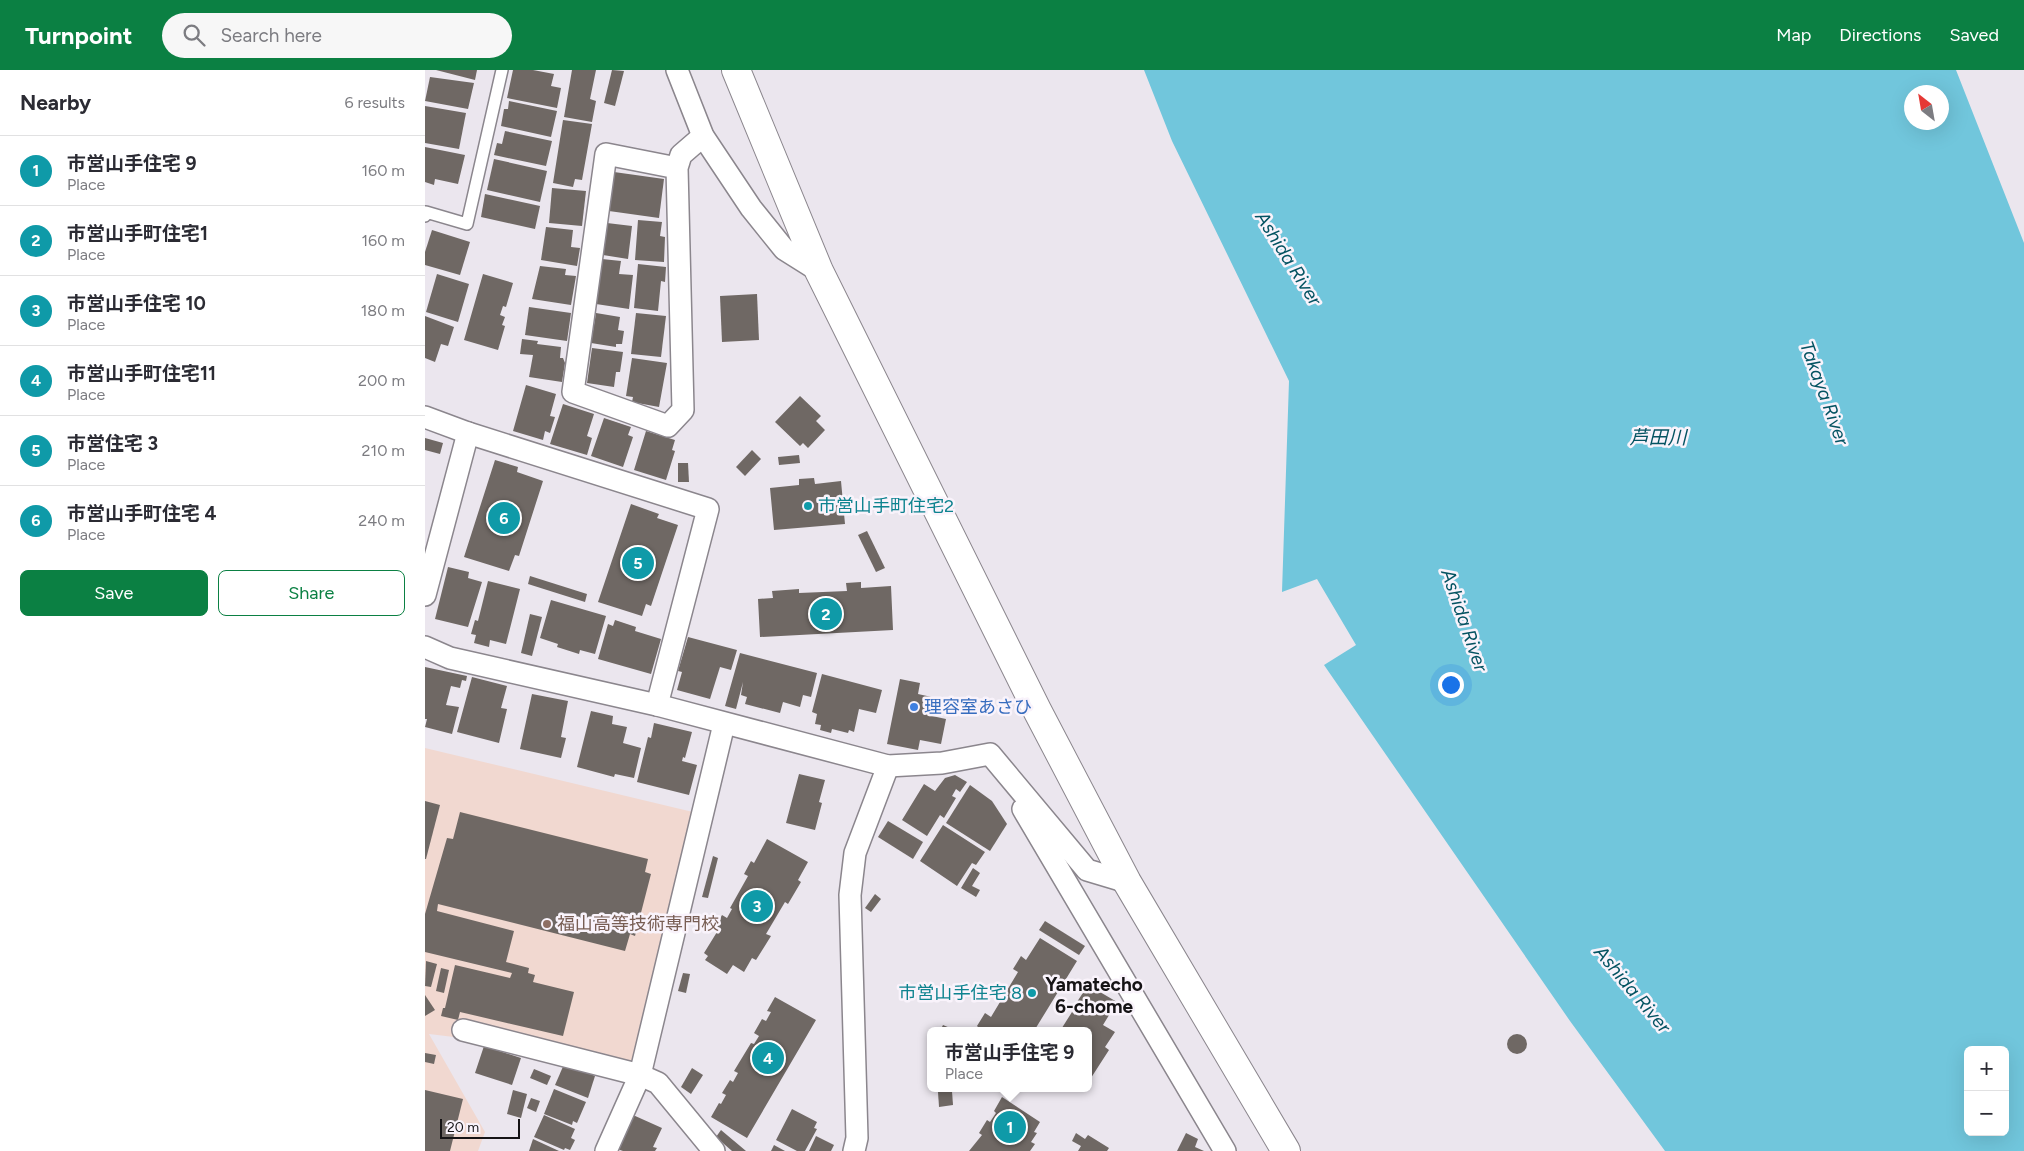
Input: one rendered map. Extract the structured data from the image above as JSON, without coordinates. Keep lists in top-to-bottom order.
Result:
{
  "districts": ["Yamatecho 6-chome"],
  "water": ["Ashida River", "Takaya River", "芦田川"],
  "places": [
    "市営山手町住宅2",
    "理容室あさひ",
    "福山高等技術専門校",
    "市営山手住宅 8"
  ],
  "scale_bar": "20 m",
  "north": "top left",
  "page": {
    "header": "Turnpoint",
    "search": "Search here",
    "nav": ["Map", "Directions", "Saved"],
    "heading": ["Nearby", "6 results"],
    "list": [
      {
        "mark": "1",
        "name": "市営山手住宅 9",
        "note": "Place",
        "value": "160 m"
      },
      {
        "mark": "2",
        "name": "市営山手町住宅1",
        "note": "Place",
        "value": "160 m"
      },
      {
        "mark": "3",
        "name": "市営山手住宅 10",
        "note": "Place",
        "value": "180 m"
      },
      {
        "mark": "4",
        "name": "市営山手町住宅11",
        "note": "Place",
        "value": "200 m"
      },
      {
        "mark": "5",
        "name": "市営住宅 3",
        "note": "Place",
        "value": "210 m"
      },
      {
        "mark": "6",
        "name": "市営山手町住宅 4",
        "note": "Place",
        "value": "240 m"
      }
    ],
    "pins": [
      "6",
      "5",
      "2",
      "3",
      "4",
      "1"
    ],
    "buttons": ["Save", "Share"],
    "popup": ["市営山手住宅 9", "Place"],
    "map_buttons": ["+", "−"],
    "scale": "20 m"
  }
}
